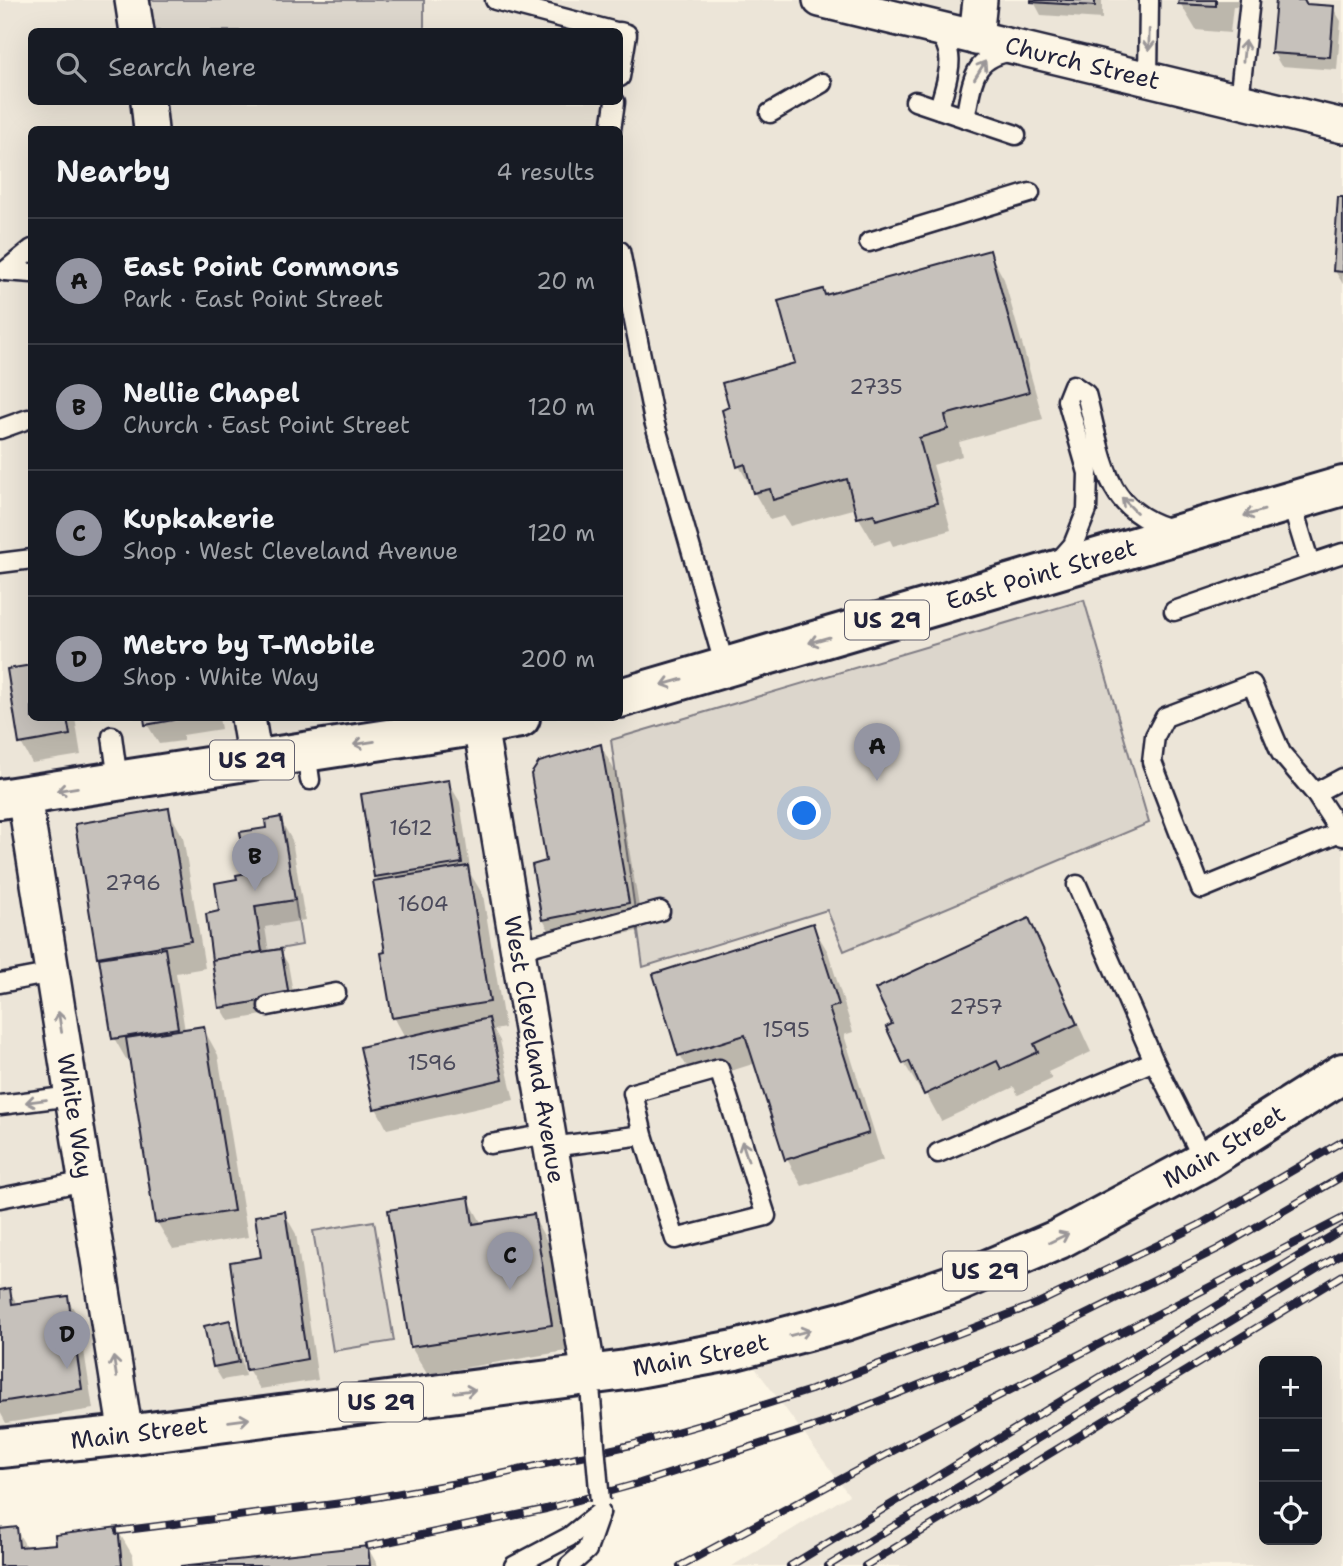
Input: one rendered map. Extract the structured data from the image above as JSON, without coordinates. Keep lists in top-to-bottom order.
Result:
{
  "streets": {
    "main road": ["East Point Street", "US 29", "Main Street"],
    "street": ["Church Street", "West Cleveland Avenue", "White Way"]
  },
  "crossings": [
    ["US 29", "West Cleveland Avenue"],
    ["US 29", "White Way"],
    ["West Cleveland Avenue", "Main Street"],
    ["White Way", "Main Street"]
  ],
  "one_way": ["East Point Street", "White Way", "Main Street"],
  "house_numbers": [
    "2735",
    "1612",
    "2796",
    "1604",
    "2757",
    "1595",
    "1596"
  ],
  "page": {
    "search": "Search here",
    "heading": ["Nearby", "4 results"],
    "list": [
      {
        "mark": "A",
        "name": "East Point Commons",
        "note": "Park · East Point Street",
        "value": "20 m"
      },
      {
        "mark": "B",
        "name": "Nellie Chapel",
        "note": "Church · East Point Street",
        "value": "120 m"
      },
      {
        "mark": "C",
        "name": "Kupkakerie",
        "note": "Shop · West Cleveland Avenue",
        "value": "120 m"
      },
      {
        "mark": "D",
        "name": "Metro by T-Mobile",
        "note": "Shop · White Way",
        "value": "200 m"
      }
    ],
    "pins": [
      "A",
      "B",
      "C",
      "D"
    ],
    "map_buttons": ["+", "−"]
  }
}
